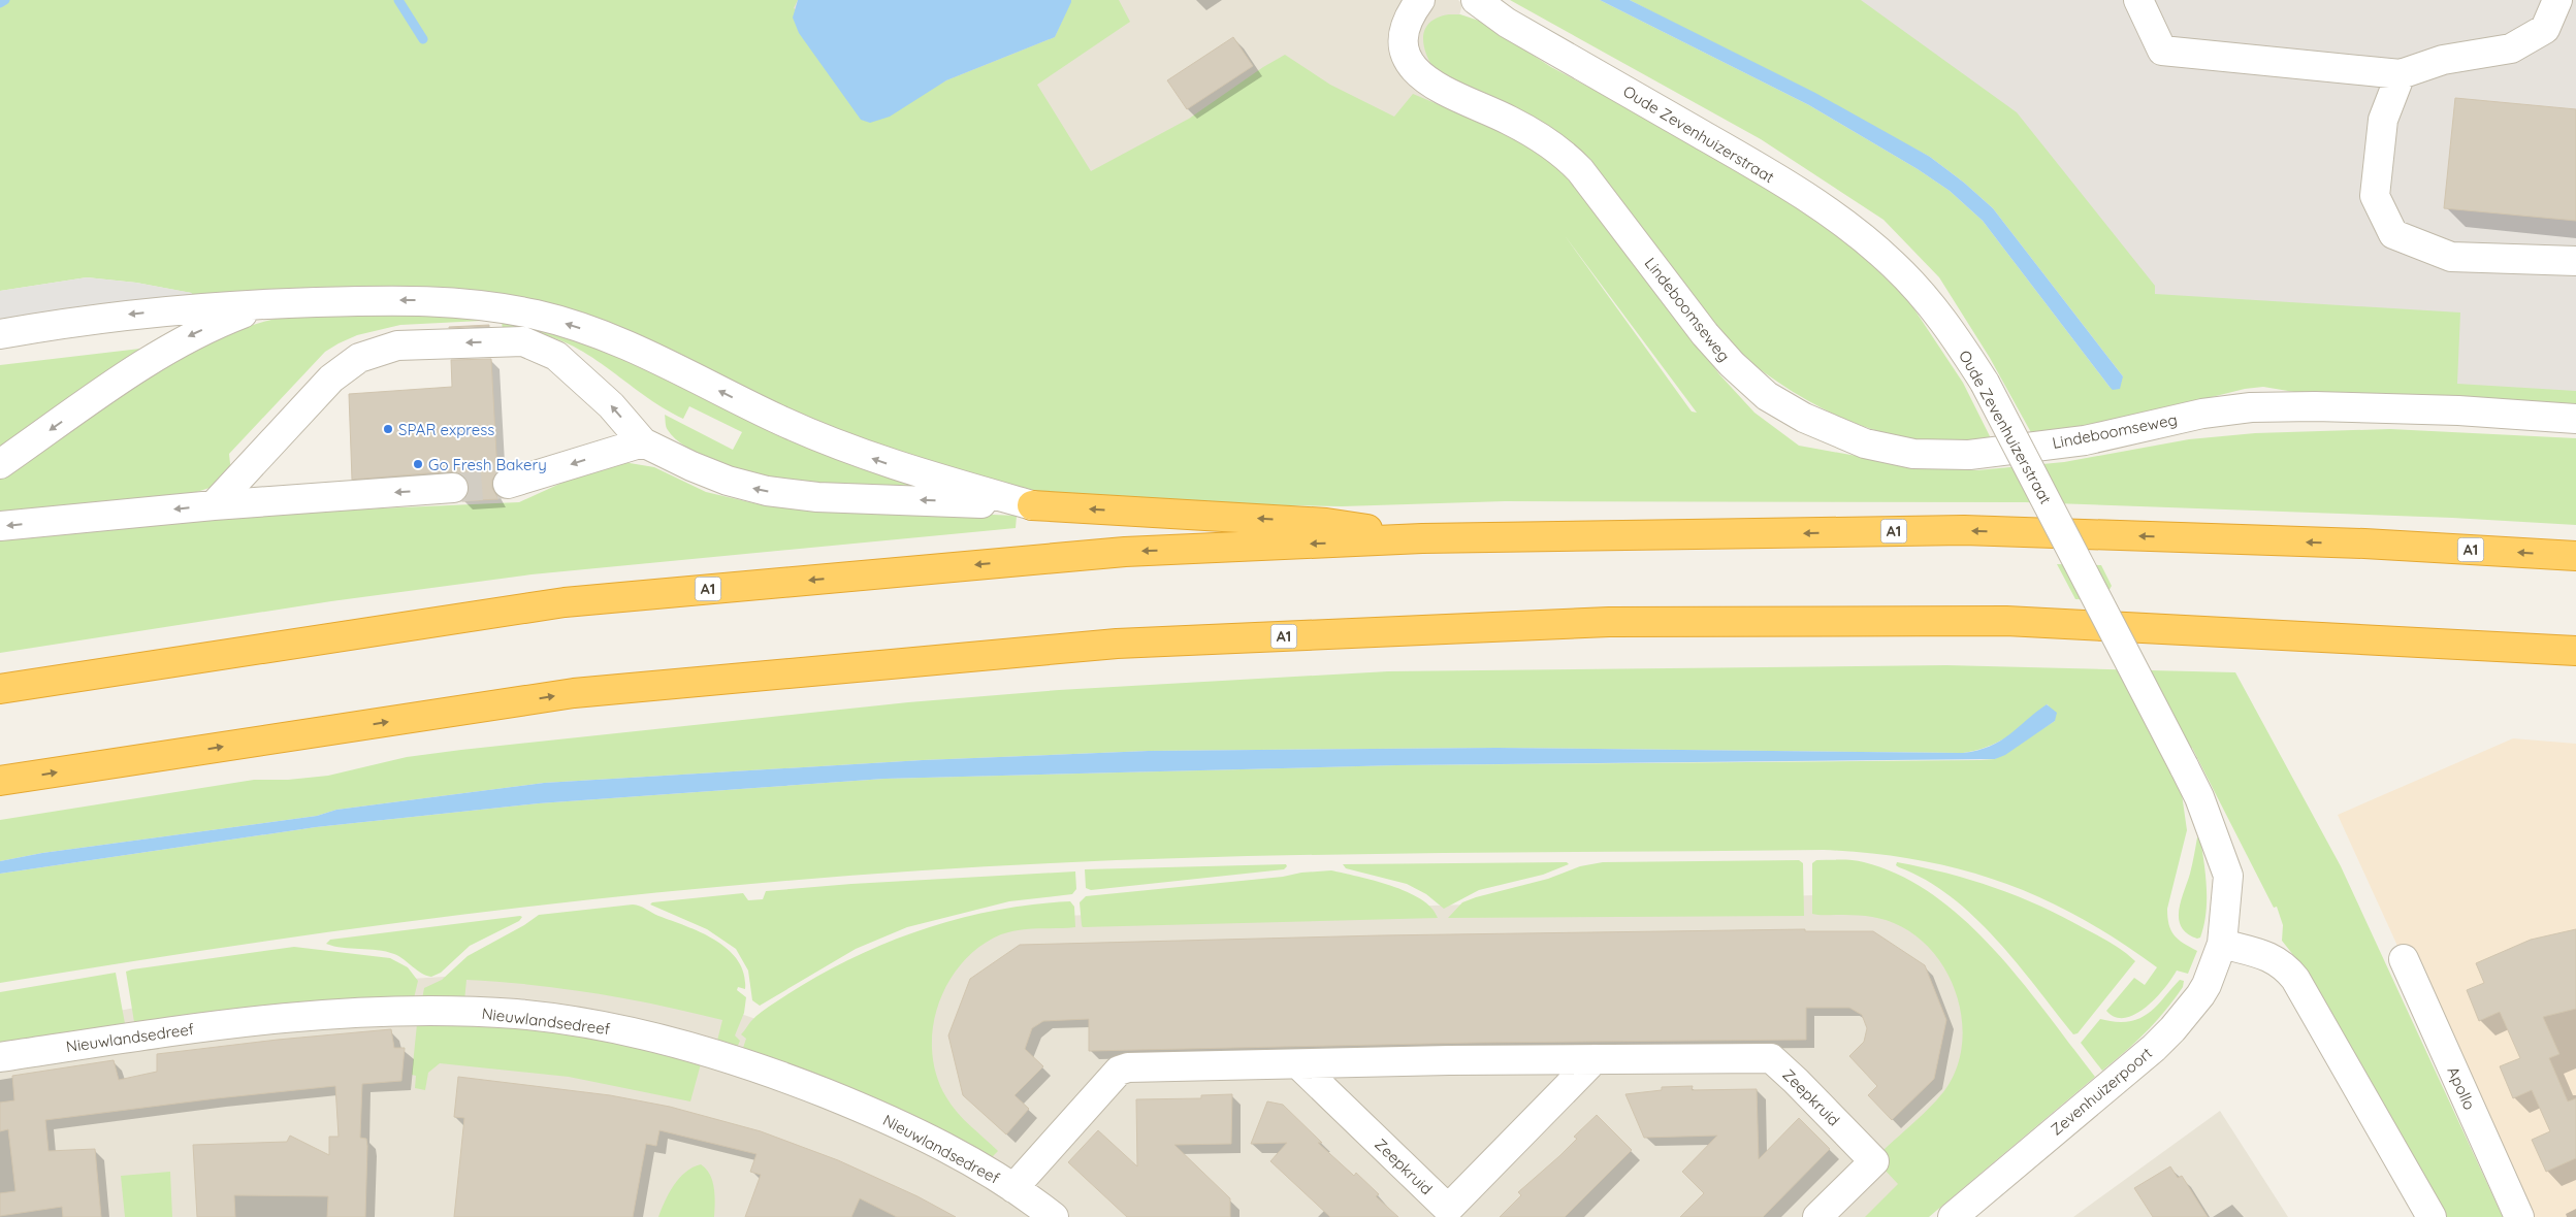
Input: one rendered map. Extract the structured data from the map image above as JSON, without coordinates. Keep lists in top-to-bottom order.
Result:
{
  "streets": {
    "highway": ["A1"],
    "street": [
      "Oude Zevenhuizerstraat",
      "Lindeboomseweg",
      "Nieuwlandsedreef",
      "Apollo",
      "Zevenhuizerpoort",
      "Zeepkruid"
    ]
  },
  "crossings": [
    ["Oude Zevenhuizerstraat", "Zevenhuizerpoort"],
    ["Nieuwlandsedreef", "Zeepkruid"]
  ],
  "places": ["SPAR express", "Go Fresh Bakery"]
}
